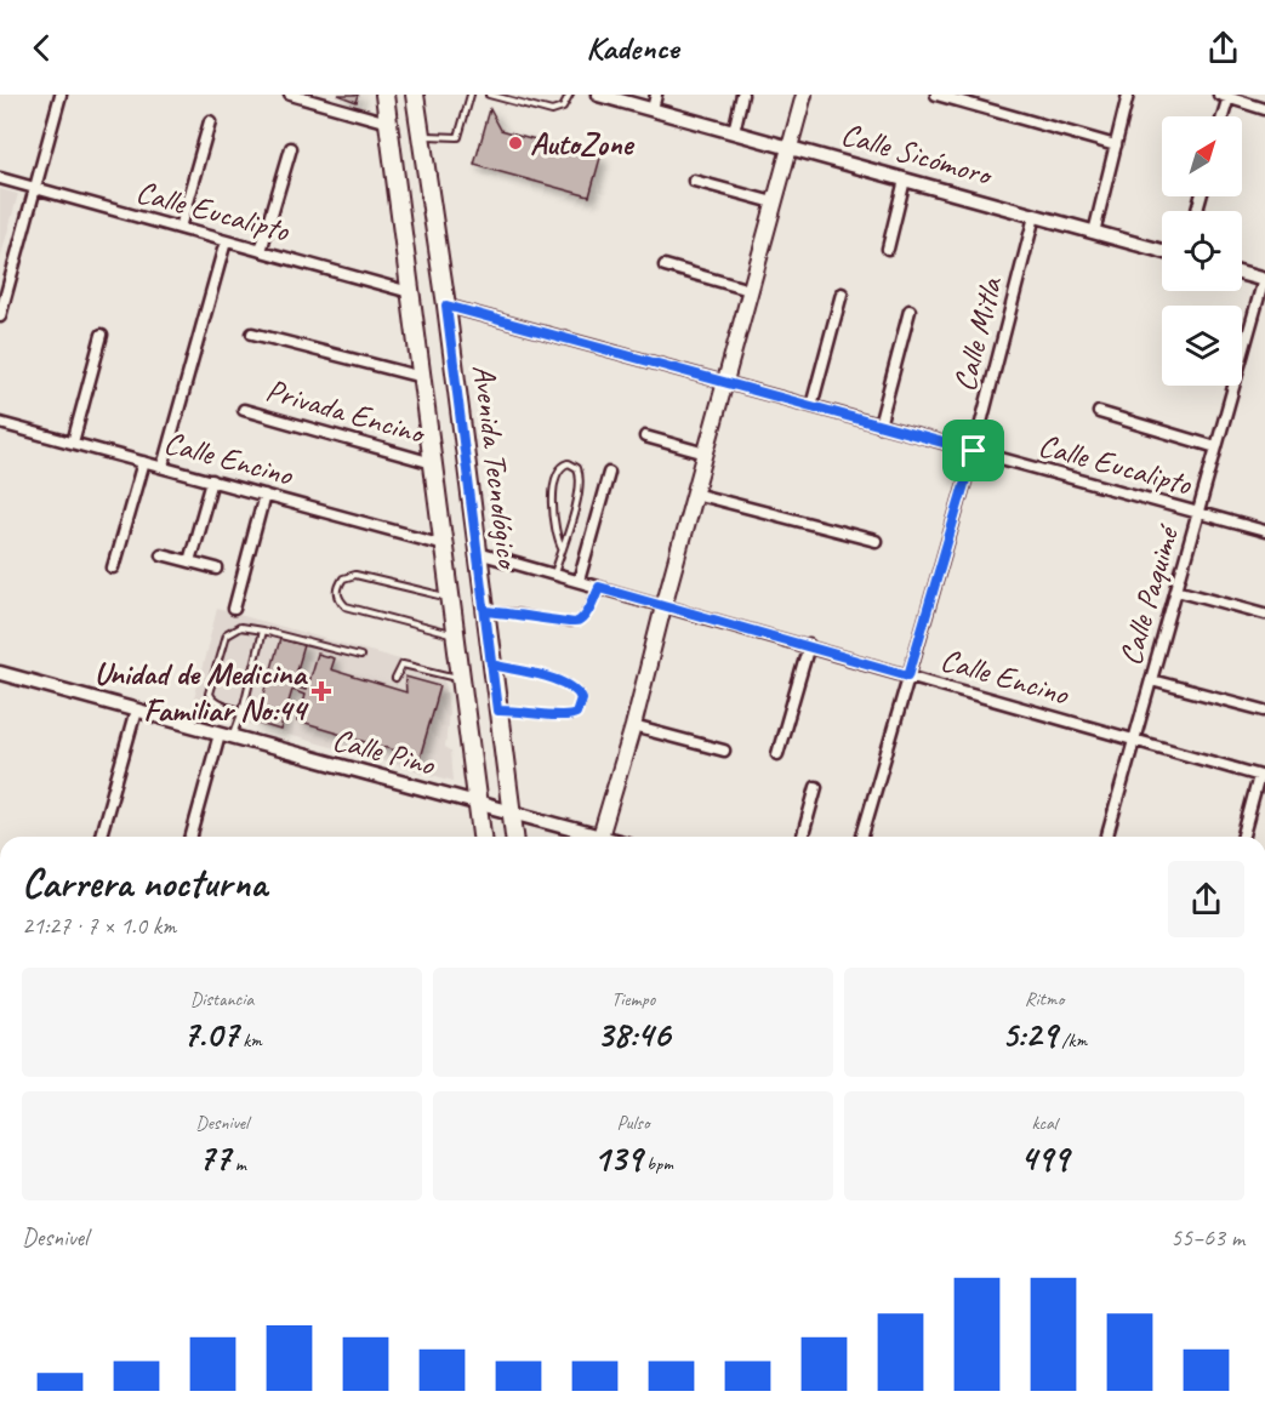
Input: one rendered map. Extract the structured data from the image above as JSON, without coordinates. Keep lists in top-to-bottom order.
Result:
{
  "streets": {
    "main road": ["Avenida Tecnológico"],
    "street": [
      "Calle Sicómoro",
      "Calle Eucalipto",
      "Calle Mitla",
      "Privada Encino",
      "Calle Encino",
      "Calle Paquimé",
      "Calle Pino"
    ]
  },
  "crossings": [
    ["Calle Sicómoro", "Calle Mitla"],
    ["Calle Eucalipto", "Calle Mitla"],
    ["Calle Eucalipto", "Avenida Tecnológico"],
    ["Calle Eucalipto", "Calle Paquimé"],
    ["Calle Mitla", "Calle Encino"],
    ["Privada Encino", "Avenida Tecnológico"],
    ["Calle Encino", "Avenida Tecnológico"],
    ["Calle Encino", "Calle Paquimé"],
    ["Avenida Tecnológico", "Calle Pino"]
  ],
  "places": {
    "other": ["AutoZone"],
    "health": ["Unidad de Medicina Familiar No:44"]
  },
  "north": "top right",
  "page": {
    "header": "Kadence",
    "heading": ["Carrera nocturna", "21:27 · 7 × 1.0 km"],
    "stats": [
      ["Distancia", "7.07 km"],
      ["Tiempo", "38:46"],
      ["Ritmo", "5:29 /km"],
      ["Desnivel", "77 m"],
      ["Pulso", "139 bpm"],
      ["kcal", "499"]
    ],
    "chart": ["Desnivel", "55–63 m"]
  }
}
